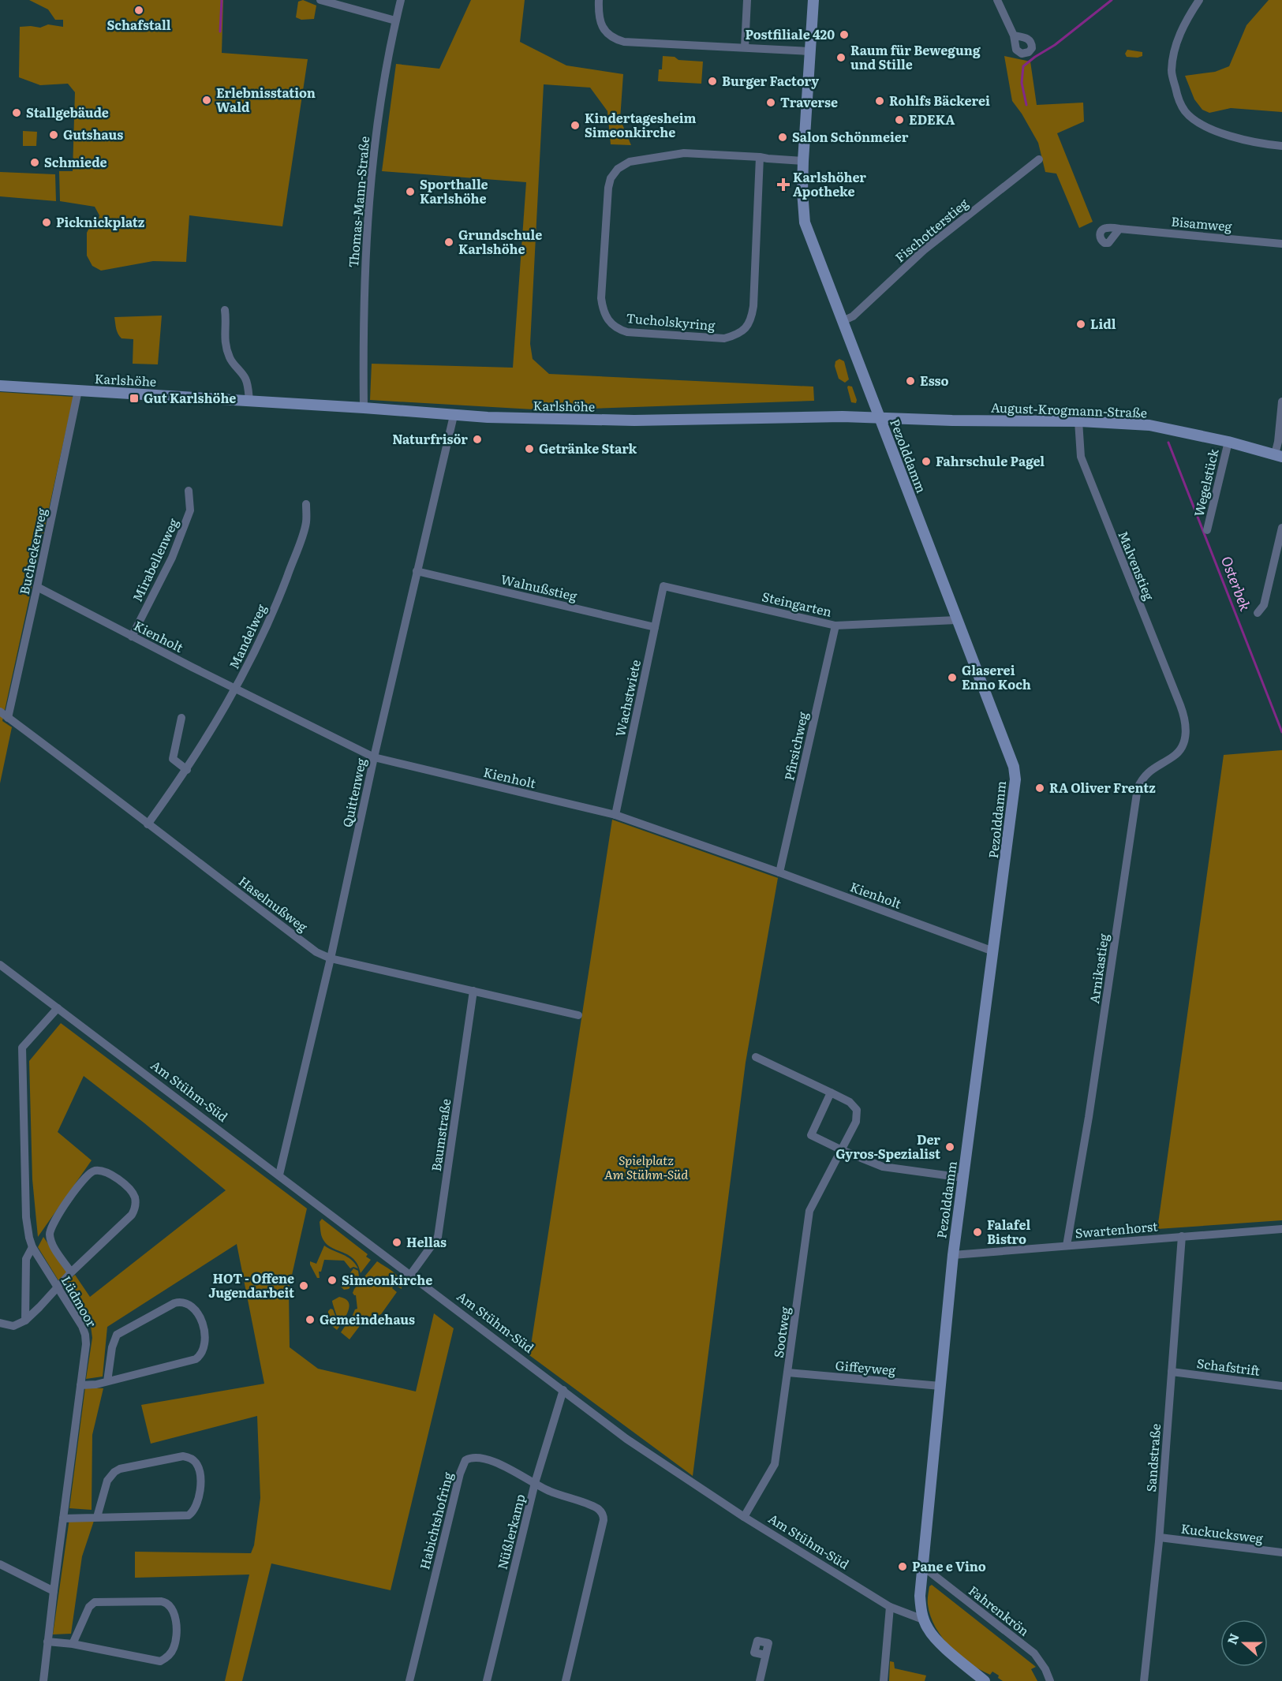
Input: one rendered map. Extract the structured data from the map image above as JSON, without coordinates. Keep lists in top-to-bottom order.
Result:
{
  "streets": {
    "street": [
      "Thomas-Mann-Straße",
      "Bisamweg",
      "Fischotterstieg",
      "Tucholskyring",
      "Karlshöhe",
      "August-Krogmann-Straße",
      "Pezolddamm",
      "Wegelstück",
      "Bucheckerweg",
      "Mirabellenweg",
      "Malvenstieg",
      "Walnußstieg",
      "Steingarten",
      "Kienholt",
      "Mandelweg",
      "Wachstwiete",
      "Pfirsichweg",
      "Quittenweg",
      "Haselnußweg",
      "Arnikastieg",
      "Am Stühm-Süd",
      "Baumstraße",
      "Swartenhorst",
      "Lüdmoor",
      "Sootweg",
      "Schafstrift",
      "Giffeyweg",
      "Sandstraße",
      "Habichtshofring",
      "Nüßlerkamp",
      "Kuckucksweg",
      "Fahrenkrön"
    ]
  },
  "crossings": [
    ["Thomas-Mann-Straße", "Karlshöhe"],
    ["Fischotterstieg", "Pezolddamm"],
    ["Tucholskyring", "Pezolddamm"],
    ["Karlshöhe", "August-Krogmann-Straße"],
    ["Karlshöhe", "Pezolddamm"],
    ["Karlshöhe", "Bucheckerweg"],
    ["Karlshöhe", "Quittenweg"],
    ["August-Krogmann-Straße", "Pezolddamm"],
    ["August-Krogmann-Straße", "Wegelstück"],
    ["August-Krogmann-Straße", "Malvenstieg"],
    ["Pezolddamm", "Steingarten"],
    ["Pezolddamm", "Kienholt"],
    ["Pezolddamm", "Am Stühm-Süd"],
    ["Pezolddamm", "Swartenhorst"],
    ["Pezolddamm", "Giffeyweg"],
    ["Pezolddamm", "Fahrenkrön"],
    ["Bucheckerweg", "Kienholt"],
    ["Bucheckerweg", "Haselnußweg"],
    ["Mirabellenweg", "Kienholt"],
    ["Malvenstieg", "Arnikastieg"],
    ["Walnußstieg", "Wachstwiete"],
    ["Walnußstieg", "Quittenweg"],
    ["Steingarten", "Wachstwiete"],
    ["Steingarten", "Pfirsichweg"],
    ["Kienholt", "Mandelweg"],
    ["Kienholt", "Wachstwiete"],
    ["Kienholt", "Pfirsichweg"],
    ["Kienholt", "Quittenweg"],
    ["Mandelweg", "Haselnußweg"],
    ["Quittenweg", "Haselnußweg"],
    ["Quittenweg", "Am Stühm-Süd"],
    ["Haselnußweg", "Baumstraße"],
    ["Arnikastieg", "Swartenhorst"],
    ["Am Stühm-Süd", "Baumstraße"],
    ["Am Stühm-Süd", "Lüdmoor"],
    ["Am Stühm-Süd", "Sootweg"],
    ["Am Stühm-Süd", "Nüßlerkamp"],
    ["Swartenhorst", "Sandstraße"],
    ["Sootweg", "Giffeyweg"],
    ["Schafstrift", "Sandstraße"],
    ["Sandstraße", "Kuckucksweg"],
    ["Habichtshofring", "Nüßlerkamp"]
  ],
  "water": ["Osterbek"],
  "parks": ["Spielplatz Am Stühm-Süd"],
  "places": {
    "other": [
      "Schafstall",
      "Postfiliale 420",
      "Raum für Bewegung und Stille",
      "Burger Factory",
      "Erlebnisstation Wald",
      "Rohlfs Bäckerei",
      "Traverse",
      "Stallgebäude",
      "EDEKA",
      "Kindertagesheim Simeonkirche",
      "Gutshaus",
      "Salon Schönmeier",
      "Schmiede",
      "Sporthalle Karlshöhe",
      "Picknickplatz",
      "Grundschule Karlshöhe",
      "Lidl",
      "Esso",
      "Naturfrisör",
      "Getränke Stark",
      "Fahrschule Pagel",
      "Glaserei Enno Koch",
      "RA Oliver Frentz",
      "Der Gyros-Spezialist",
      "Falafel Bistro",
      "Hellas",
      "Simeonkirche",
      "HOT - Offene Jugendarbeit",
      "Gemeindehaus",
      "Pane e Vino"
    ],
    "health": ["Karlshöher Apotheke"],
    "transit": ["Gut Karlshöhe"]
  },
  "north": "left"
}
